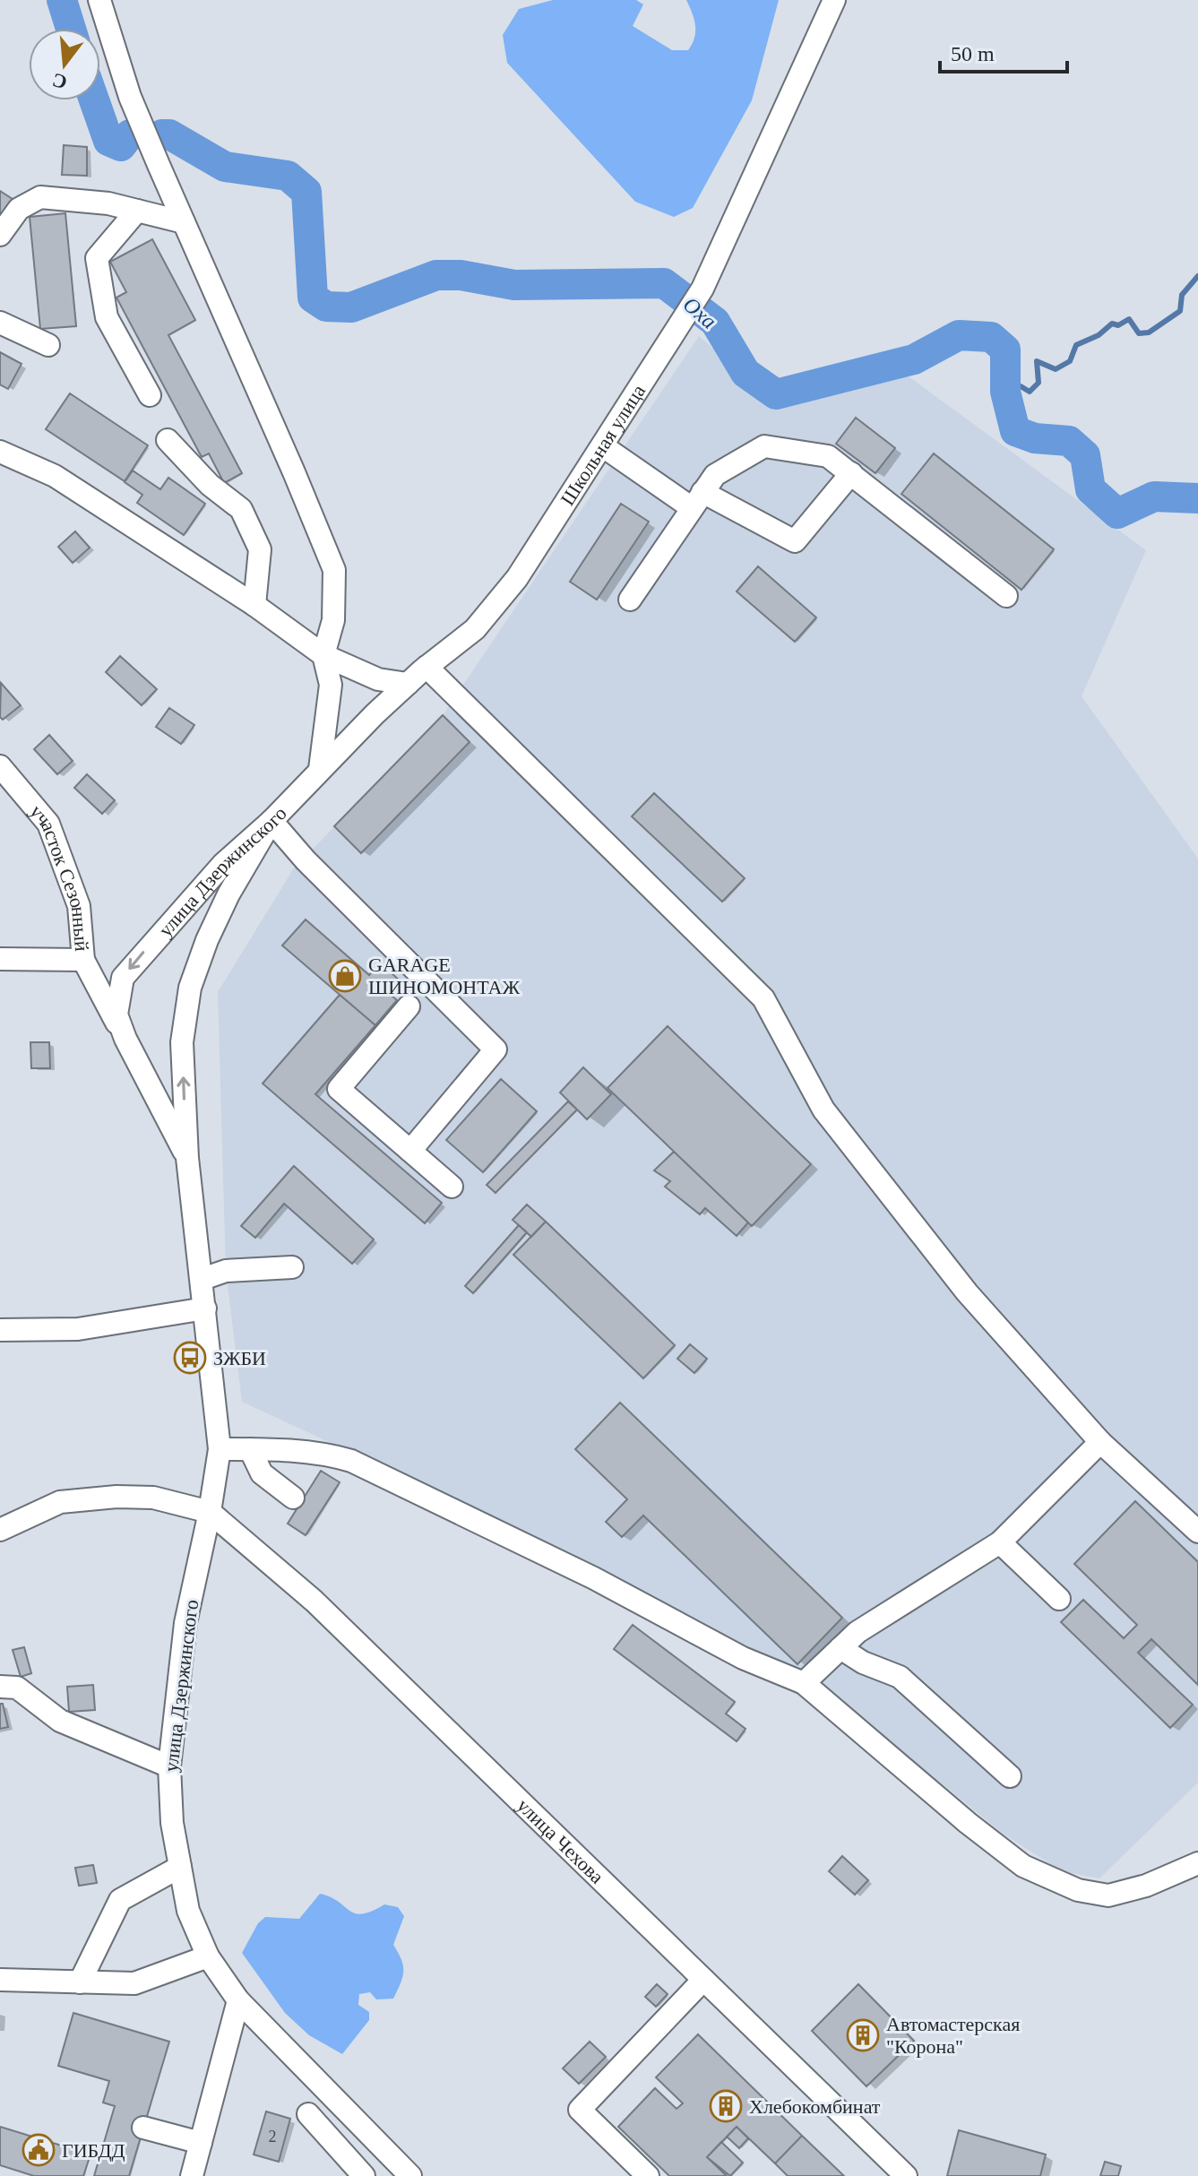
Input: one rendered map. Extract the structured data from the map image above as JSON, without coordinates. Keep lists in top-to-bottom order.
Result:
{
  "streets": {
    "street": [
      "Школьная улица",
      "участок Сезонный",
      "улица Дзержинского",
      "улица Чехова"
    ]
  },
  "crossings": [
    ["Школьная улица", "улица Дзержинского"],
    ["участок Сезонный", "улица Дзержинского"],
    ["улица Дзержинского", "улица Чехова"]
  ],
  "water": ["Оха"],
  "places": {
    "shop": ["GARAGE ШИНОМОНТАЖ"],
    "bus stop": ["ЗЖБИ"],
    "building": ["Автомастерская \"Корона\"", "Хлебокомбинат"],
    "public building": ["ГИБДД"]
  },
  "house_numbers": ["2"],
  "scale_bar": "50 m",
  "north": "bottom"
}
